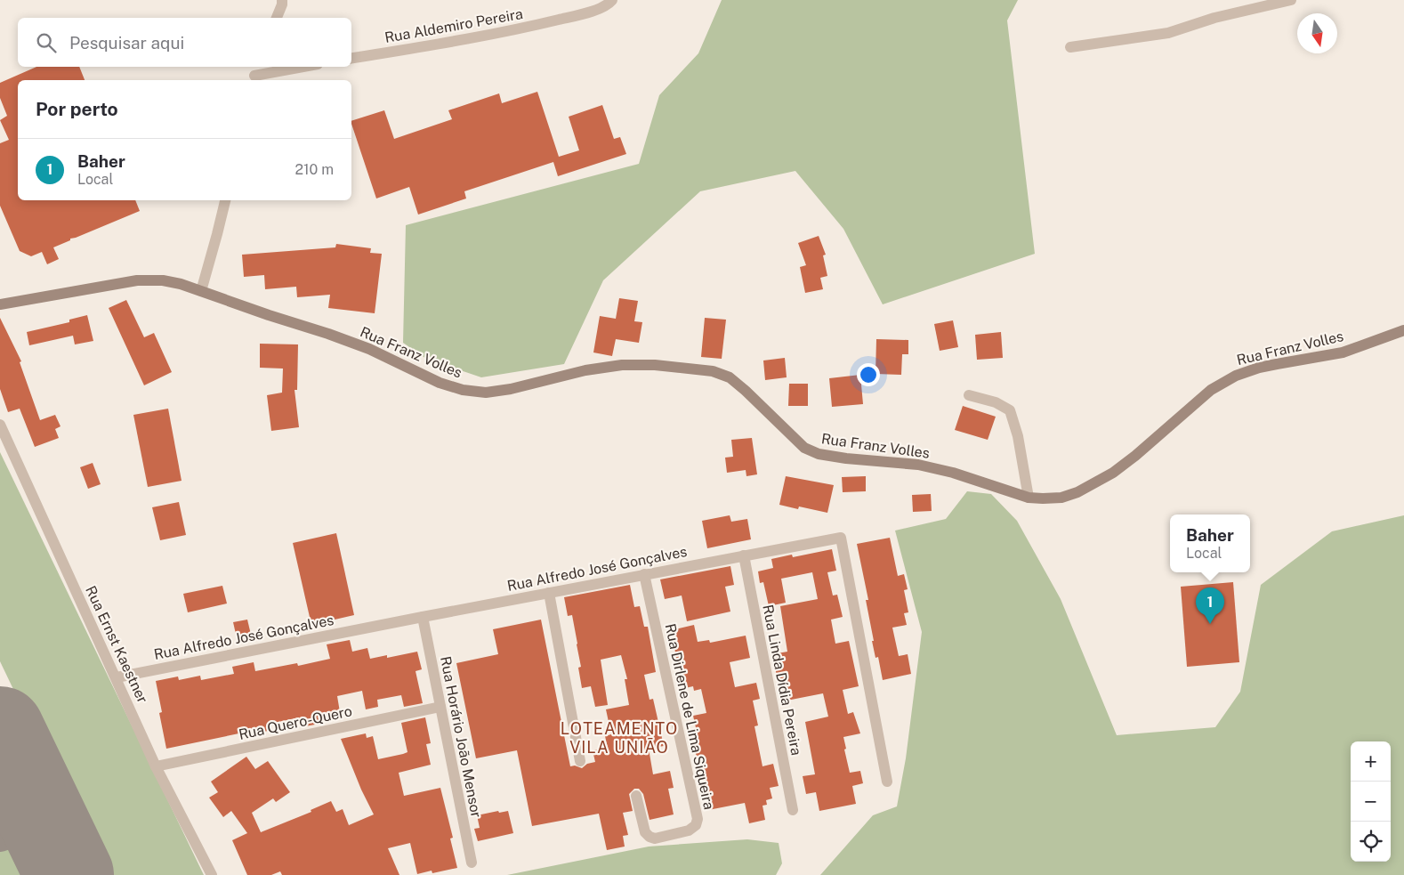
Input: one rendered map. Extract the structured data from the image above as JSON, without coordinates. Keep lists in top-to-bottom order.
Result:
{
  "streets": {
    "street": [
      "Rua Aldemiro Pereira",
      "Rua Franz Volles",
      "Rua Alfredo José Gonçalves",
      "Rua Ernst Kaestner",
      "Rua Linda Dídia Pereira",
      "Rua Dirlene de Lima Siqueira",
      "Rua Quero-Quero",
      "Rua Horário João Mensor"
    ]
  },
  "crossings": [
    ["Rua Alfredo José Gonçalves", "Rua Ernst Kaestner"],
    ["Rua Alfredo José Gonçalves", "Rua Linda Dídia Pereira"],
    ["Rua Alfredo José Gonçalves", "Rua Dirlene de Lima Siqueira"],
    ["Rua Alfredo José Gonçalves", "Rua Horário João Mensor"],
    ["Rua Ernst Kaestner", "Rua Quero-Quero"],
    ["Rua Quero-Quero", "Rua Horário João Mensor"]
  ],
  "districts": ["LOTEAMENTO VILA UNIÃO"],
  "north": "bottom",
  "page": {
    "search": "Pesquisar aqui",
    "heading": "Por perto",
    "list": [
      {
        "mark": "1",
        "name": "Baher",
        "note": "Local",
        "value": "210 m"
      }
    ],
    "popup": ["Baher", "Local"],
    "pins": "1",
    "map_buttons": ["+", "−"]
  }
}
